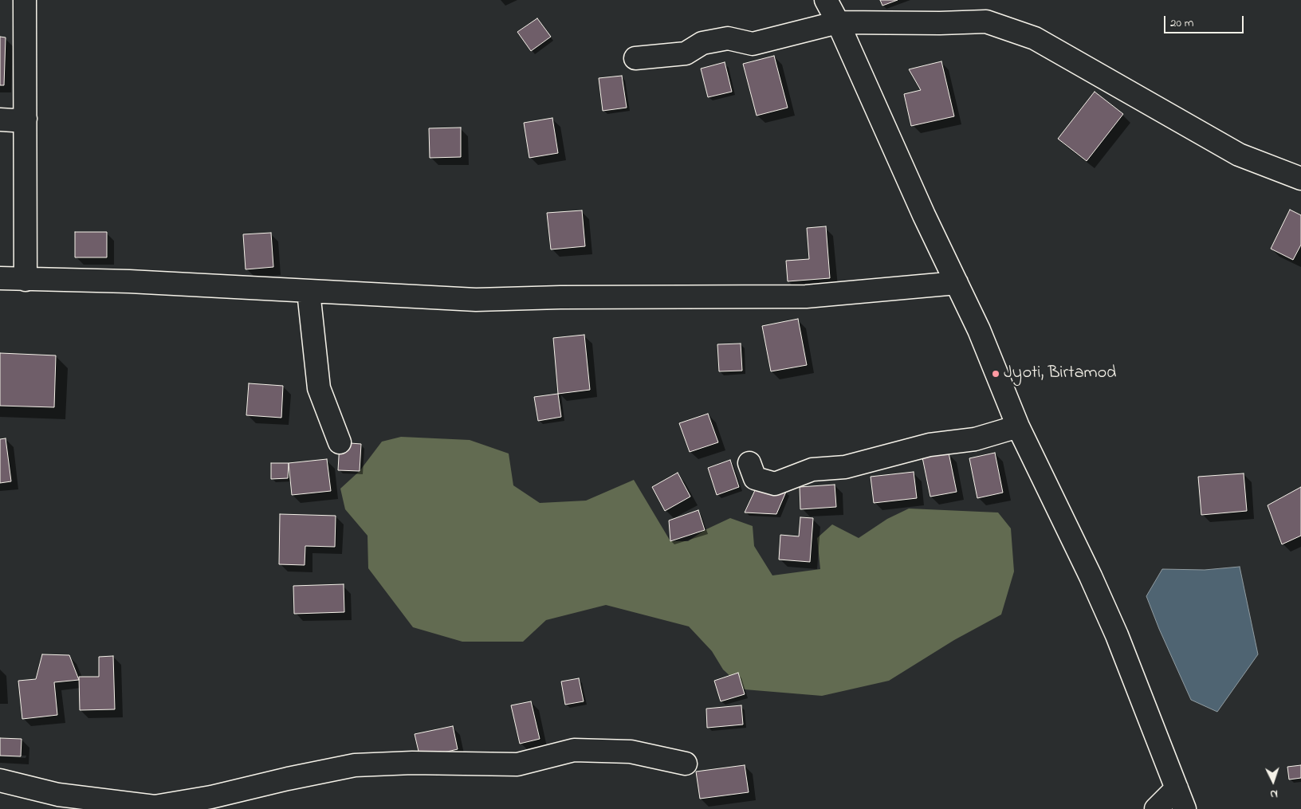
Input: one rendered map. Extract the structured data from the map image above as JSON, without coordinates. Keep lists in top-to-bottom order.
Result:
{
  "places": ["Jyoti, Birtamod"],
  "scale_bar": "20 m",
  "north": "bottom"
}
